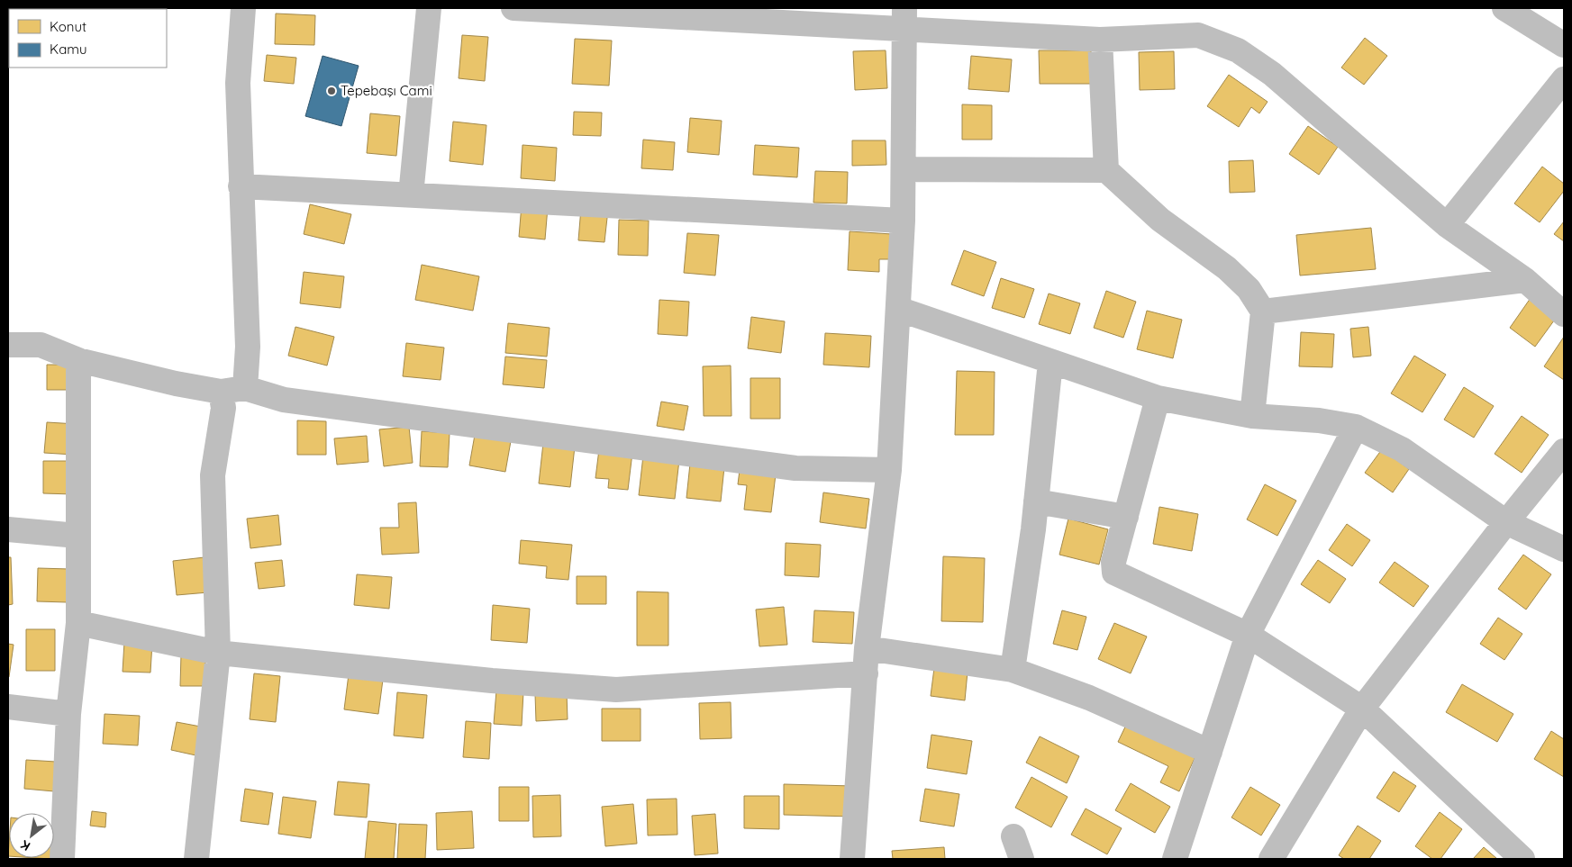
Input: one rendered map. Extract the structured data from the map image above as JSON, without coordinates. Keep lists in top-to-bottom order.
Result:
{
  "places": ["Tepebaşı Cami"],
  "legend": ["Konut", "Kamu"],
  "north": "bottom left"
}
